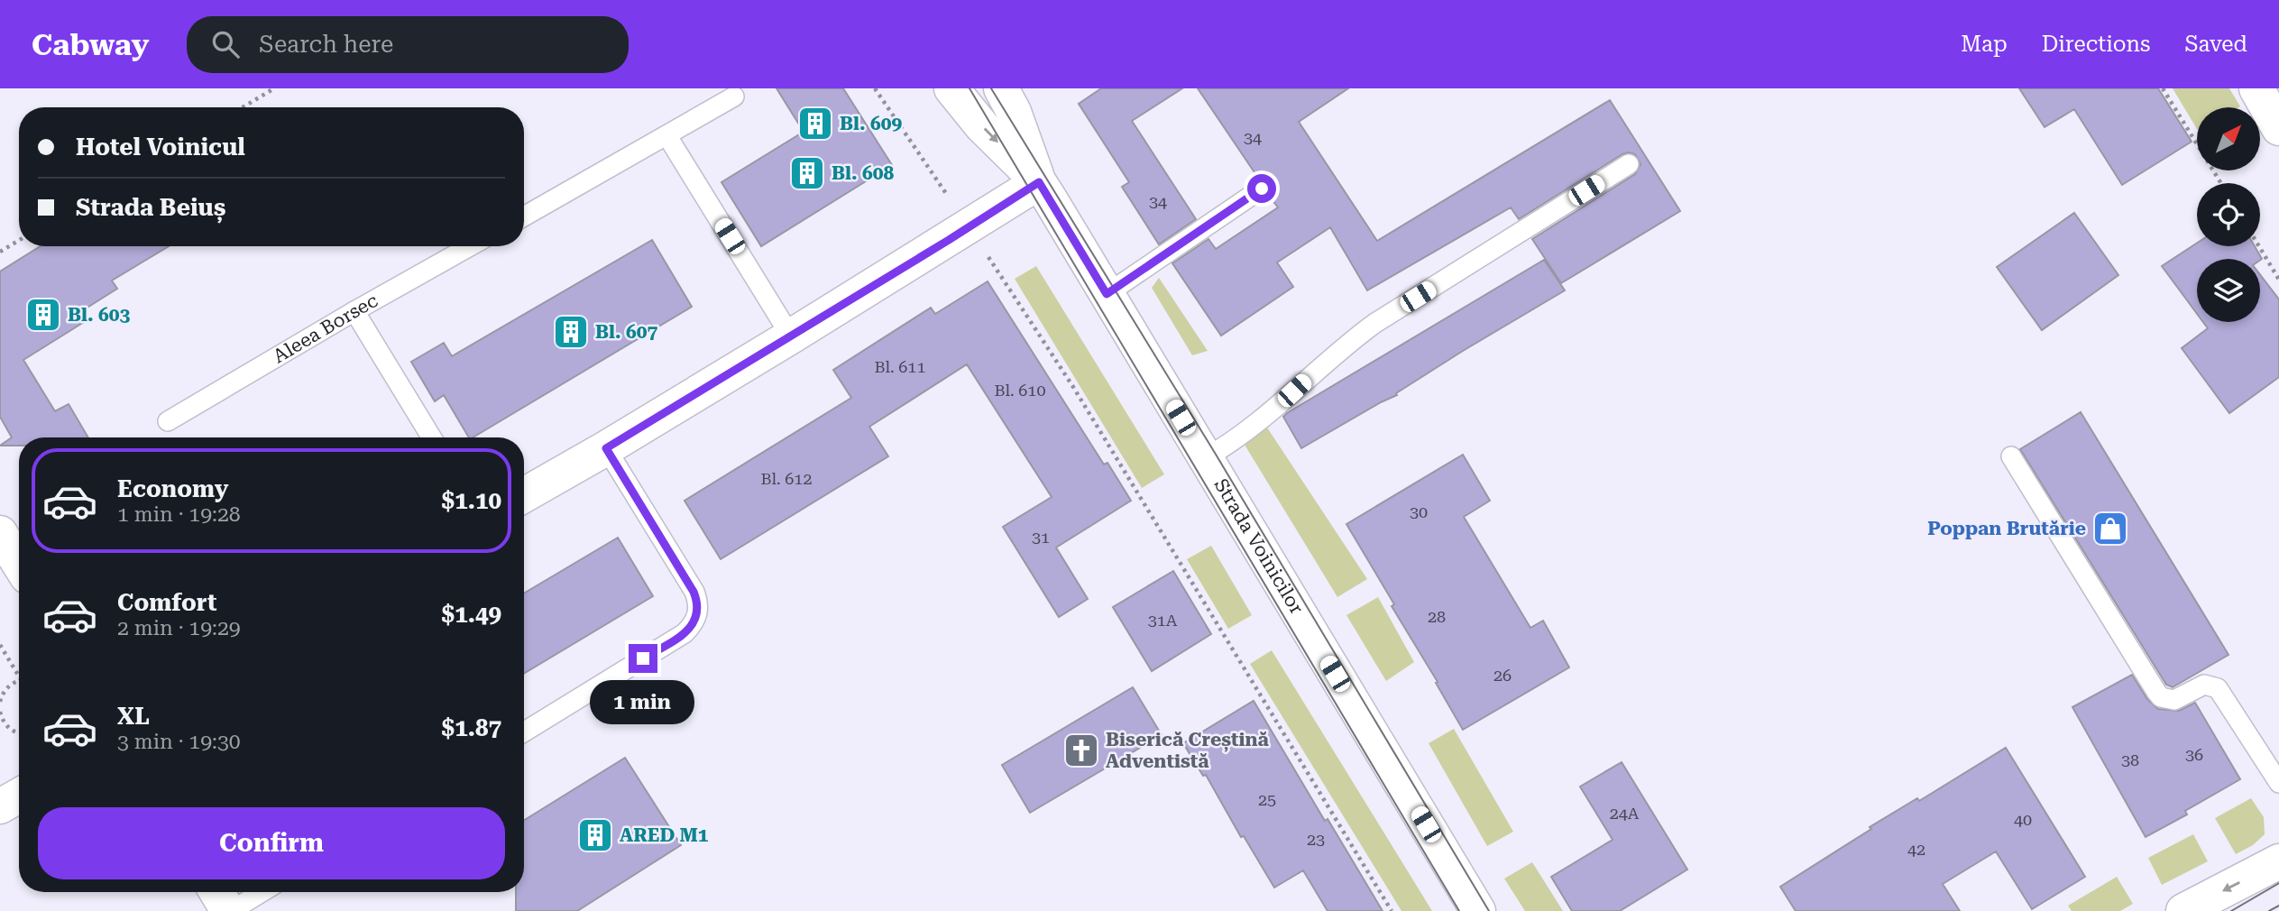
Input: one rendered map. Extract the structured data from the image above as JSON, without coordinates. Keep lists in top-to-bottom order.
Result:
{
  "streets": {
    "main road": ["Strada Voinicilor"],
    "lane": ["Aleea Borsec"]
  },
  "places": {
    "building": [
      "Bl. 609",
      "Bl. 608",
      "Bl. 603",
      "Bl. 607",
      "ARED M1"
    ],
    "shop": ["Poppan Brutărie"],
    "church": ["Biserică Creștină Adventistă"]
  },
  "house_numbers": [
    "34",
    "34",
    "Bl. 611",
    "Bl. 610",
    "Bl. 612",
    "30",
    "31",
    "28",
    "31A",
    "26",
    "36",
    "38",
    "25",
    "24A",
    "40",
    "23",
    "42"
  ],
  "north": "top right",
  "page": {
    "header": "Cabway",
    "search": "Search here",
    "nav": ["Map", "Directions", "Saved"],
    "banner": ["Hotel Voinicul", "Strada Beiuș"],
    "list": [
      {
        "name": "Economy",
        "note": "1 min · 19:28",
        "value": "$1.10"
      },
      {
        "name": "Comfort",
        "note": "2 min · 19:29",
        "value": "$1.49"
      },
      {
        "name": "XL",
        "note": "3 min · 19:30",
        "value": "$1.87"
      }
    ],
    "bubble": "1 min",
    "buttons": "Confirm"
  }
}
